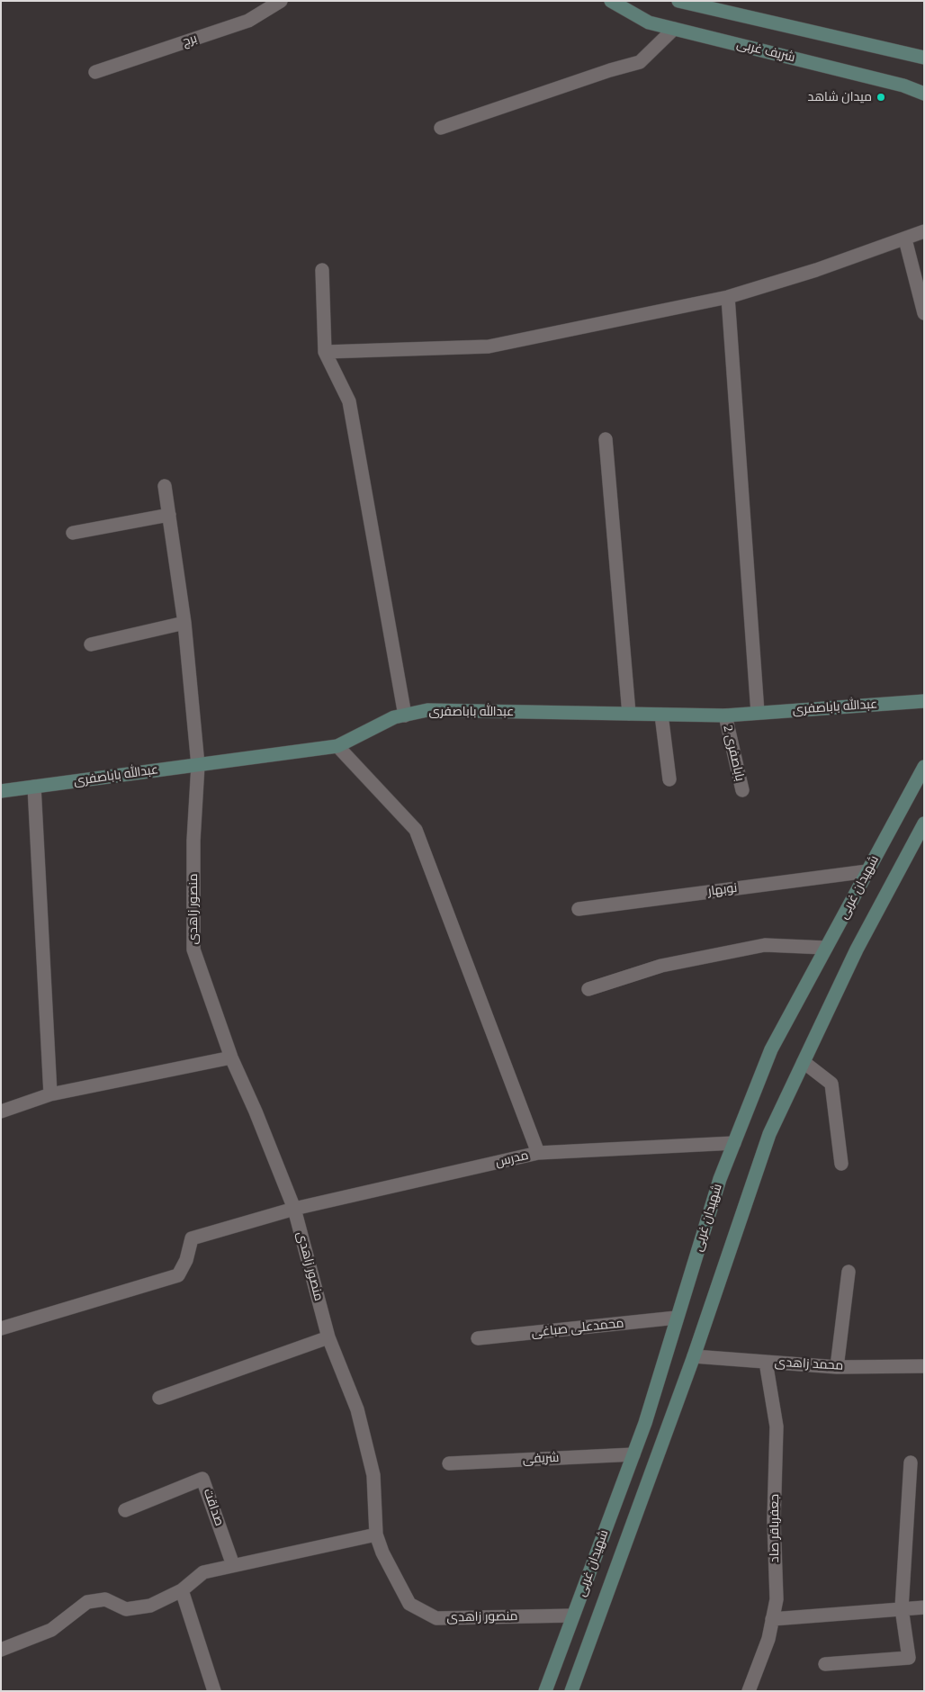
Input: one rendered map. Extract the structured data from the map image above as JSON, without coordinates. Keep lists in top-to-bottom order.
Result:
{
  "streets": {
    "main road": ["شریف غربی", "عبدالله باباصفری", "شهیدان غربی"],
    "street": [
      "برج",
      "باباصفری 2",
      "نوبهار",
      "منصور زاهدی",
      "مدرس",
      "محمدعلی صباغی",
      "محمد زاهدی",
      "شریفی",
      "صداقت",
      "جعفرباقر صاد"
    ]
  },
  "crossings": [
    ["عبدالله باباصفری", "باباصفری 2"],
    ["عبدالله باباصفری", "منصور زاهدی"],
    ["شهیدان غربی", "نوبهار"],
    ["شهیدان غربی", "منصور زاهدی"],
    ["شهیدان غربی", "مدرس"],
    ["شهیدان غربی", "محمدعلی صباغی"],
    ["شهیدان غربی", "محمد زاهدی"],
    ["شهیدان غربی", "شریفی"],
    ["منصور زاهدی", "مدرس"],
    ["محمد زاهدی", "جعفرباقر صاد"]
  ],
  "places": ["میدان شاهد"]
}
